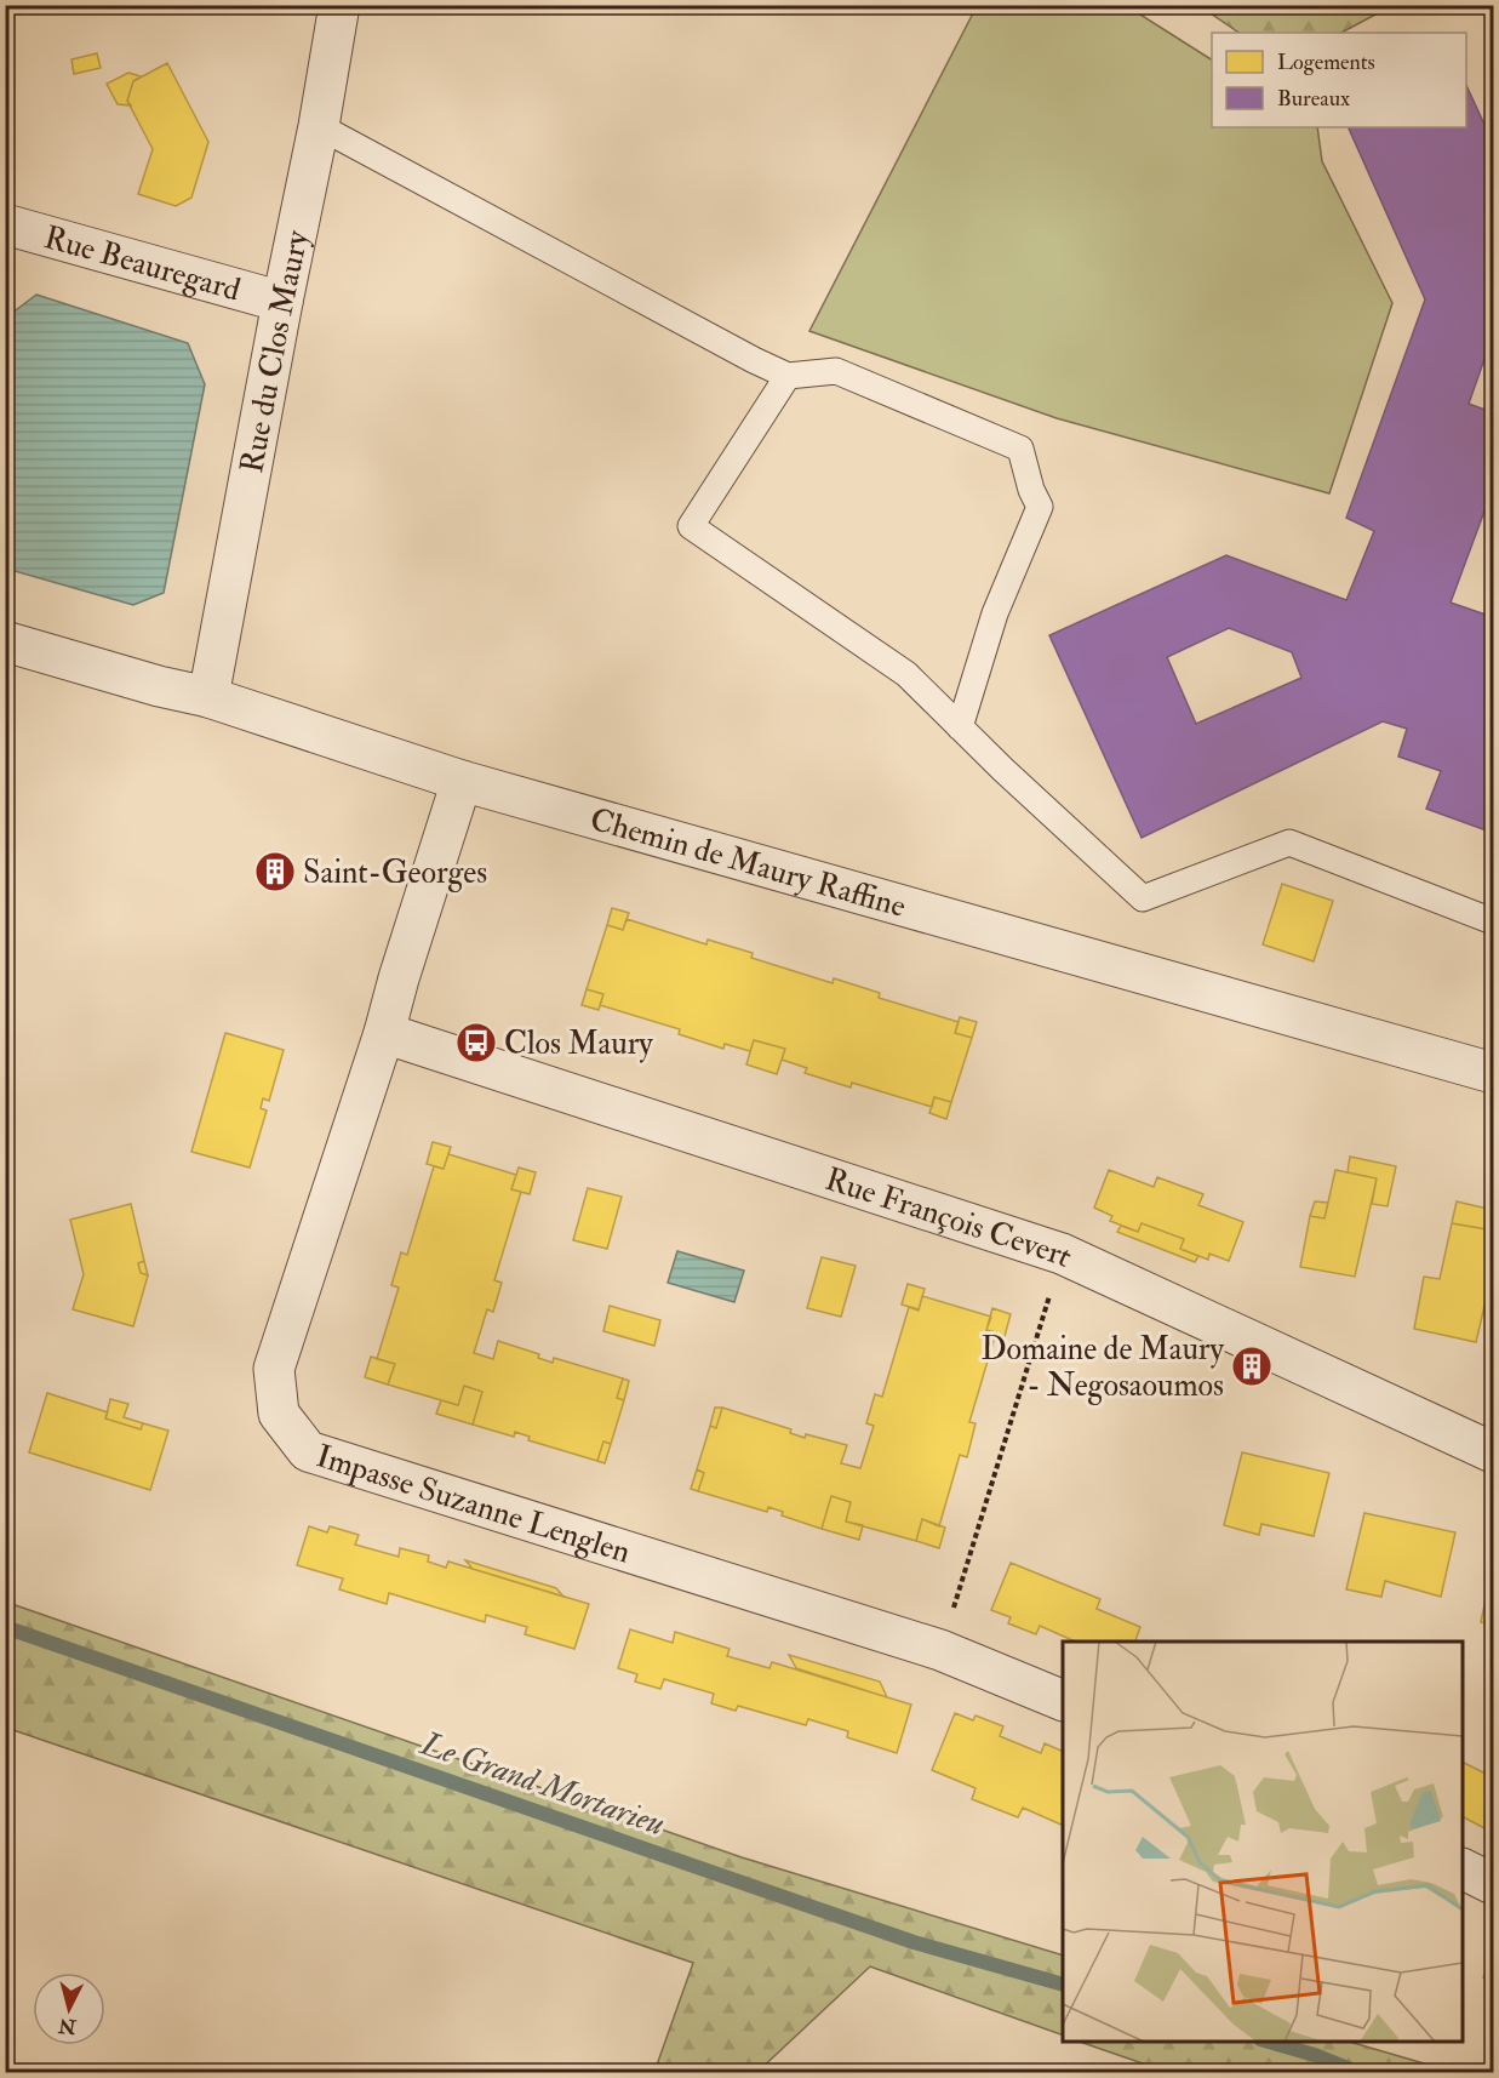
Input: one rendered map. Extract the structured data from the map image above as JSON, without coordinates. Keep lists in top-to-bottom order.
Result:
{
  "streets": {
    "street": [
      "Rue Beauregard",
      "Rue du Clos Maury",
      "Chemin de Maury Raffine",
      "Rue François Cevert",
      "Impasse Suzanne Lenglen"
    ]
  },
  "crossings": [
    ["Rue Beauregard", "Rue du Clos Maury"],
    ["Rue du Clos Maury", "Chemin de Maury Raffine"],
    ["Chemin de Maury Raffine", "Impasse Suzanne Lenglen"],
    ["Rue François Cevert", "Impasse Suzanne Lenglen"]
  ],
  "water": ["Le Grand Mortarieu"],
  "places": {
    "building": ["Saint-Georges", "Domaine de Maury - Negosaoumos"],
    "bus stop": ["Clos Maury"]
  },
  "legend": ["Logements", "Bureaux"],
  "north": "bottom"
}
